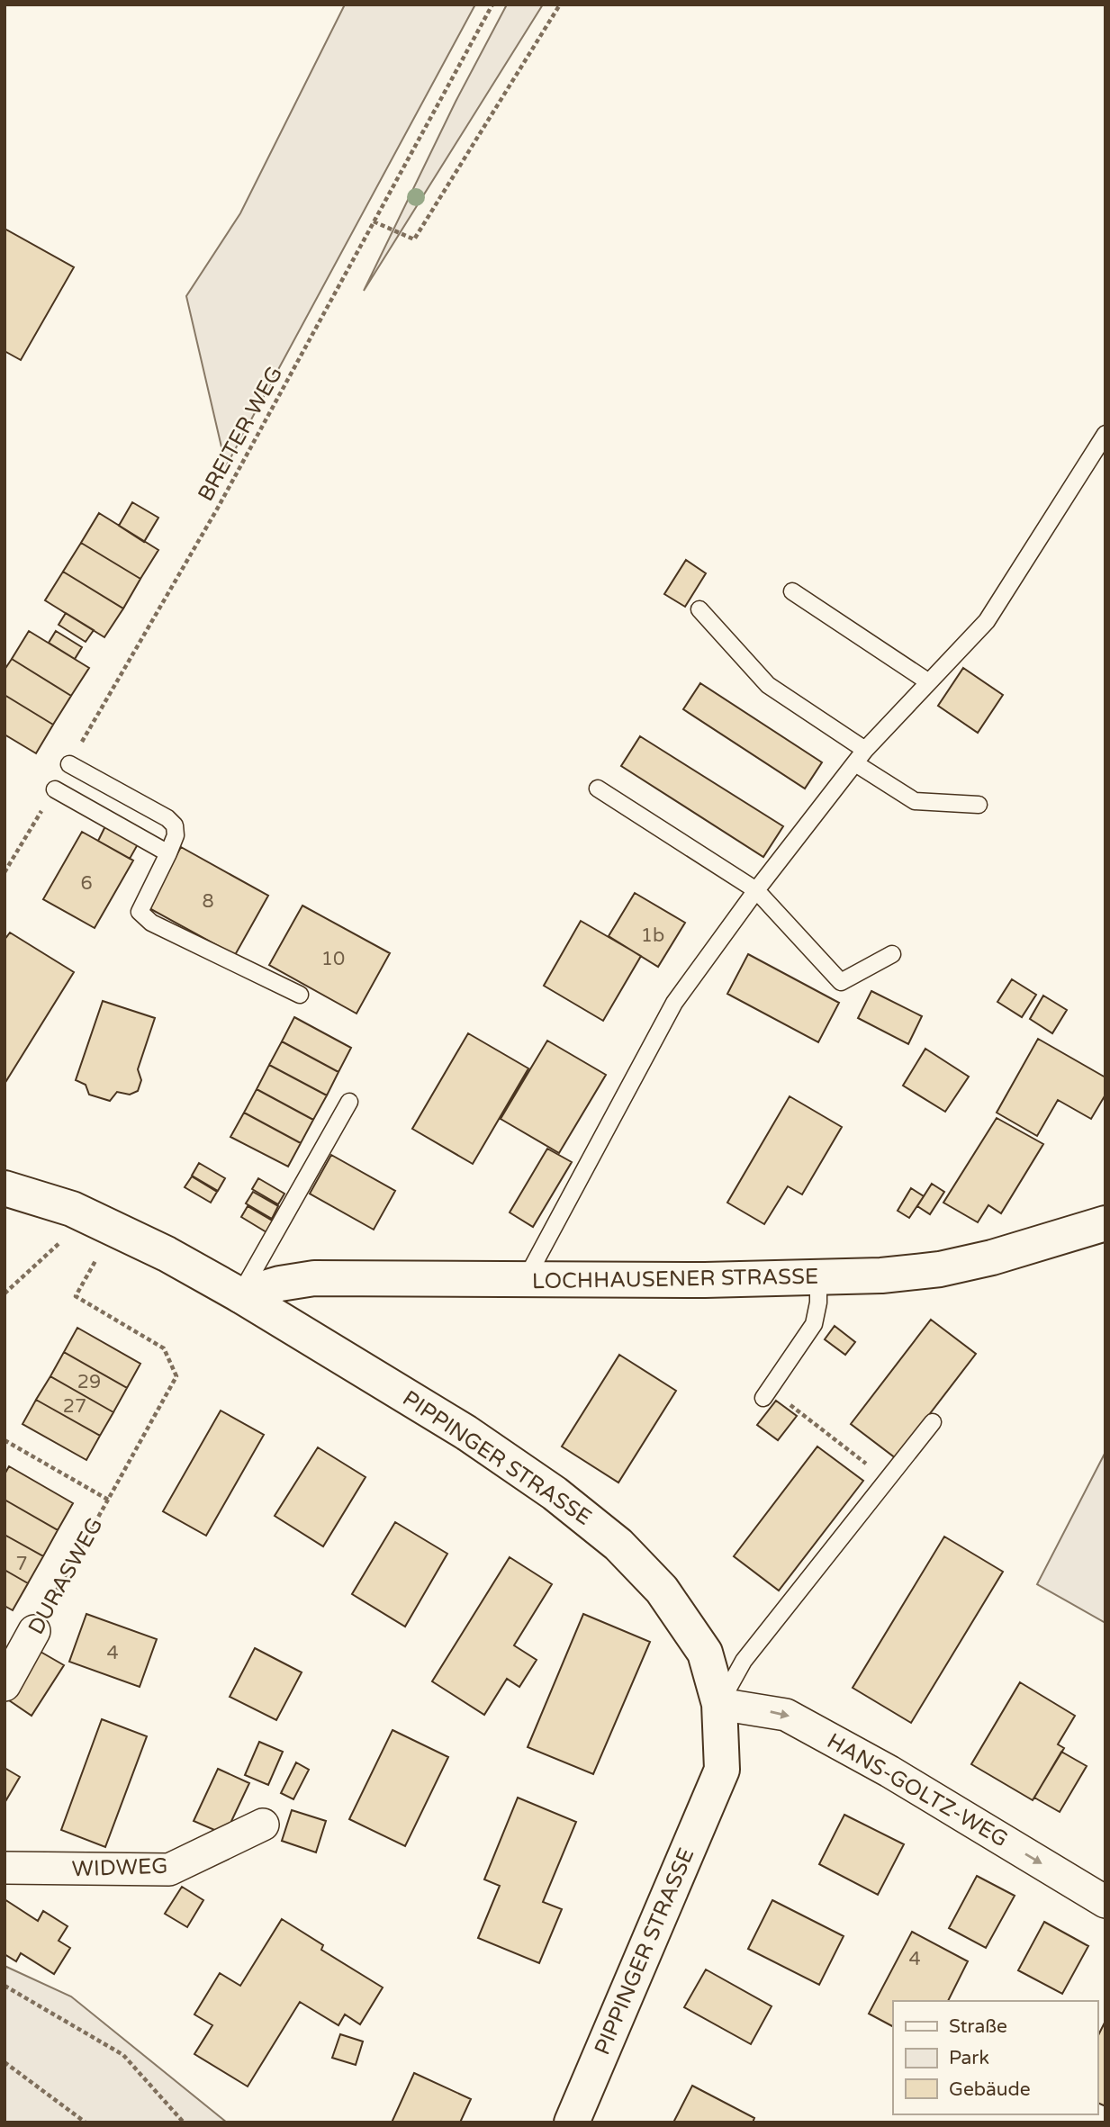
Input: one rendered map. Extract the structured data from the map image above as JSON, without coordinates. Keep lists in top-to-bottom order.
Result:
{
  "streets": {
    "main road": ["LOCHHAUSENER STRASSE", "PIPPINGER STRASSE"],
    "street": ["DURASWEG", "HANS-GOLTZ-WEG", "WIDWEG"],
    "path": ["BREITER WEG"]
  },
  "crossings": [
    ["LOCHHAUSENER STRASSE", "PIPPINGER STRASSE"],
    ["PIPPINGER STRASSE", "HANS-GOLTZ-WEG"]
  ],
  "one_way": ["HANS-GOLTZ-WEG"],
  "house_numbers": [
    "6",
    "8",
    "1b",
    "10",
    "29",
    "27",
    "7",
    "4",
    "4"
  ],
  "legend": ["Straße", "Park", "Gebäude"]
}
